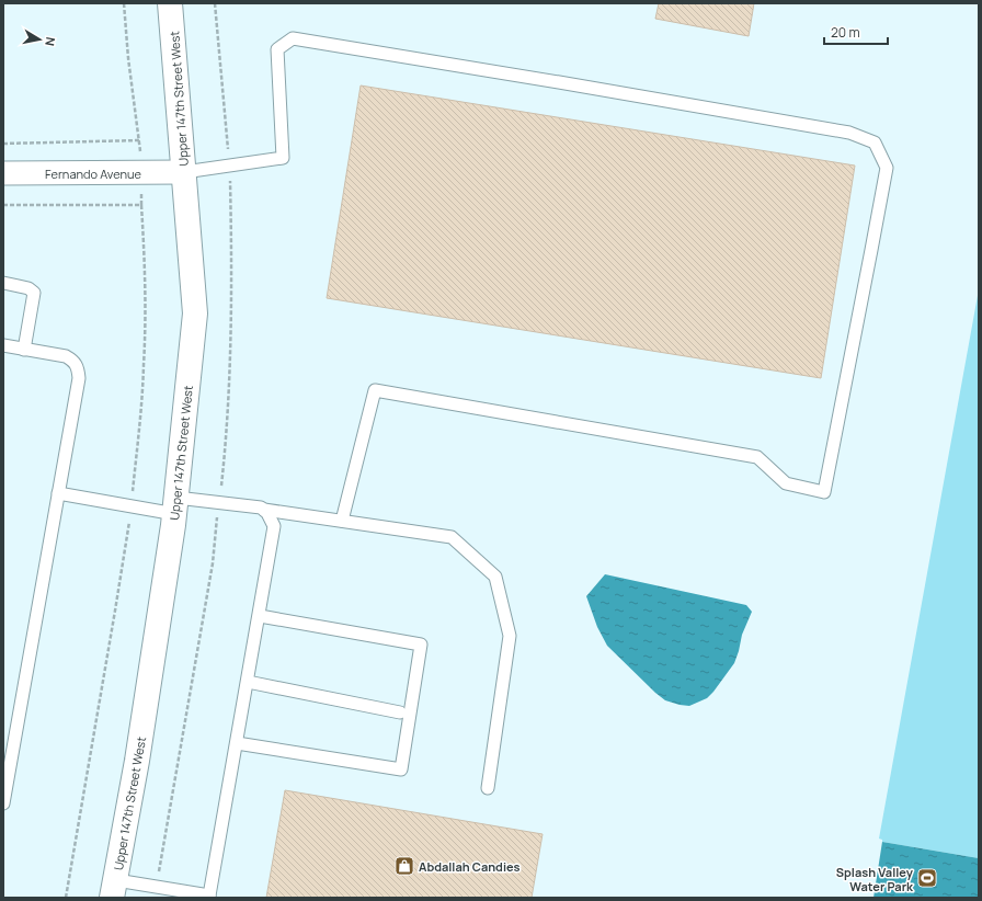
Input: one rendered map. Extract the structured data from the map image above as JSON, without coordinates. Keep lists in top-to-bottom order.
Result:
{
  "streets": {
    "street": ["Upper 147th Street West", "Fernando Avenue"]
  },
  "crossings": [
    ["Upper 147th Street West", "Fernando Avenue"]
  ],
  "places": {
    "shop": ["Abdallah Candies"],
    "sports": ["Splash Valley Water Park"]
  },
  "scale_bar": "20 m",
  "north": "right"
}
